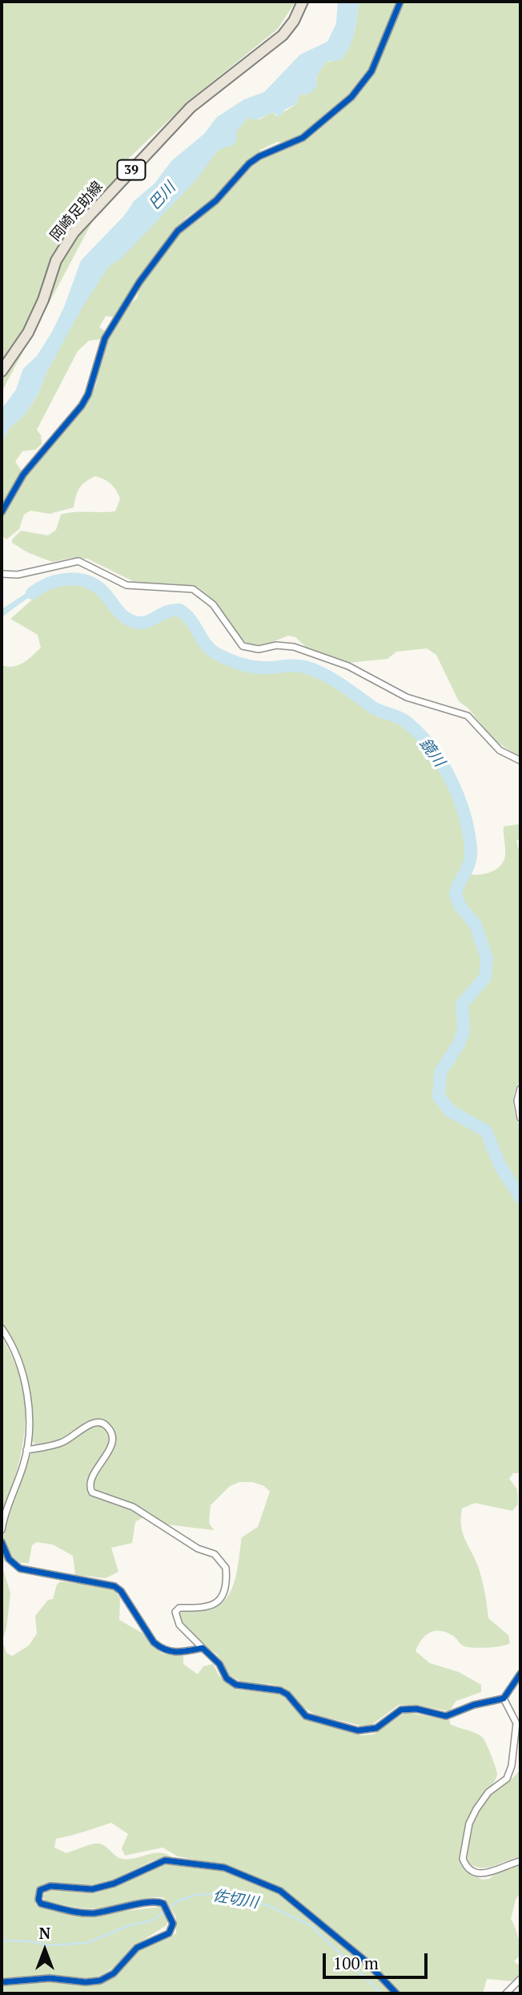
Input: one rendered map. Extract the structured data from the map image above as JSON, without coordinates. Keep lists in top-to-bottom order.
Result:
{
  "streets": {
    "main road": ["39", "岡崎足助線"]
  },
  "water": ["巴川", "鏡川", "佐切川"],
  "scale_bar": "100 m",
  "north": "top"
}
